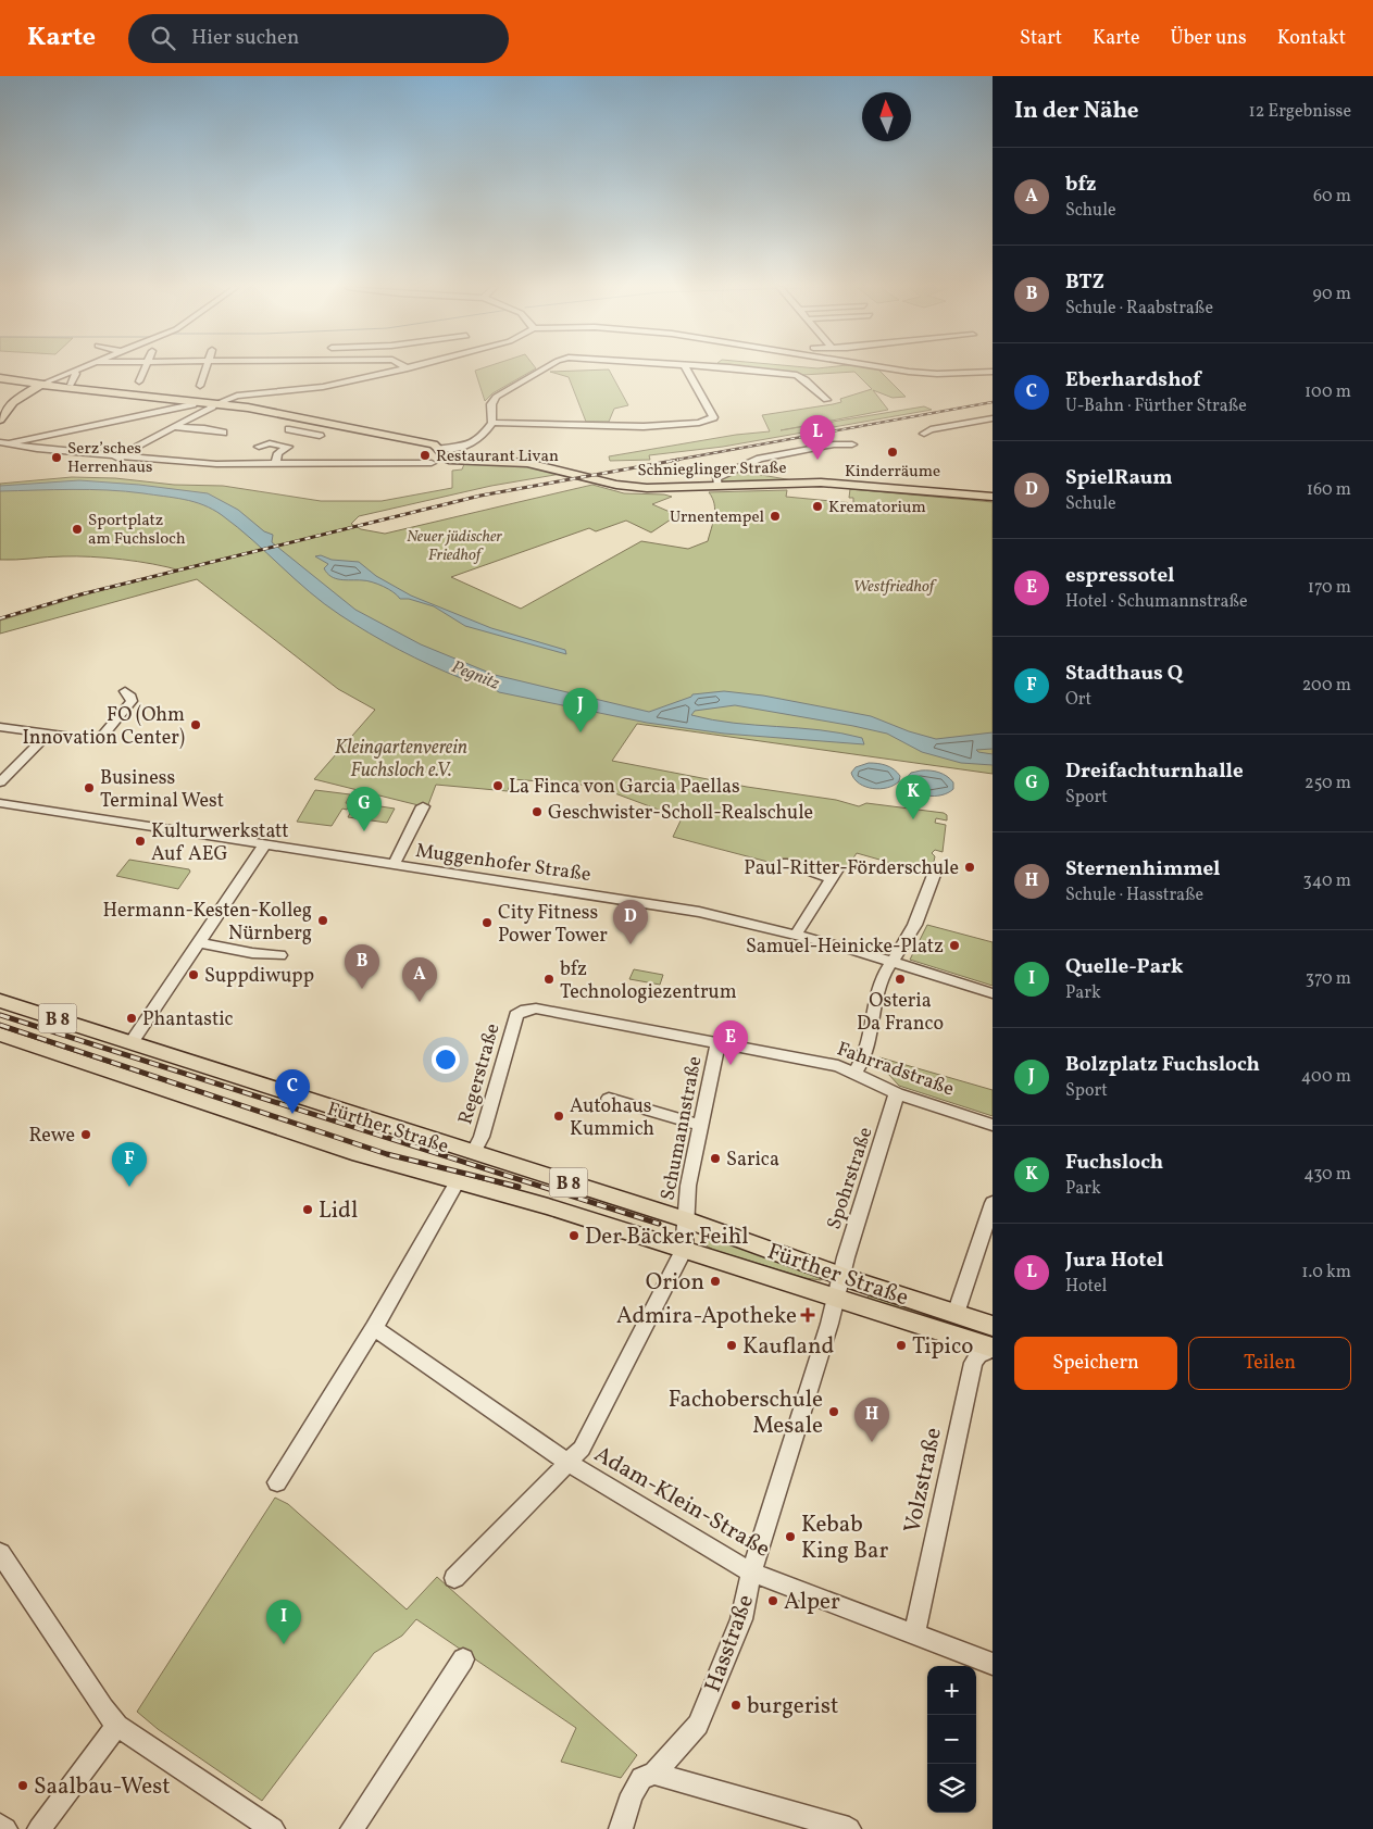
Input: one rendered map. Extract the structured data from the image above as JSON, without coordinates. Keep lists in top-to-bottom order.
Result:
{
  "streets": {
    "main road": ["Schnieglinger Straße", "B 8", "Fürther Straße"],
    "street": [
      "Muggenhofer Straße",
      "Fahrradstraße",
      "Regerstraße",
      "Schumannstraße",
      "Spohrstraße",
      "Volzstraße",
      "Adam-Klein-Straße",
      "Hasstraße"
    ]
  },
  "crossings": [
    ["Fahrradstraße", "Regerstraße"],
    ["Fahrradstraße", "Schumannstraße"],
    ["Fahrradstraße", "Spohrstraße"],
    ["Regerstraße", "Fürther Straße"],
    ["Fürther Straße", "Schumannstraße"],
    ["Fürther Straße", "Spohrstraße"],
    ["Fürther Straße", "Volzstraße"],
    ["Fürther Straße", "Hasstraße"],
    ["Spohrstraße", "Hasstraße"],
    ["Volzstraße", "Adam-Klein-Straße"],
    ["Adam-Klein-Straße", "Hasstraße"]
  ],
  "water": ["Pegnitz"],
  "parks": ["Neuer jüdischer Friedhof", "Westfriedhof", "Kleingartenverein Fuchsloch e.V."],
  "places": {
    "other": [
      "Kinderräume",
      "Restaurant Livan",
      "Serz’sches Herrenhaus",
      "Krematorium",
      "Urnentempel",
      "Sportplatz am Fuchsloch",
      "FO (Ohm Innovation Center)",
      "La Finca von Garcia Paellas",
      "Business Terminal West",
      "Geschwister-Scholl-Realschule",
      "Kulturwerkstatt Auf AEG",
      "Paul-Ritter-Förderschule",
      "Hermann-Kesten-Kolleg Nürnberg",
      "City Fitness Power Tower",
      "Samuel-Heinicke-Platz",
      "Suppdiwupp",
      "bfz Technologiezentrum",
      "Osteria Da Franco",
      "Phantastic",
      "Autohaus Kummich",
      "Rewe",
      "Sarica",
      "Lidl",
      "Der Bäcker Feihl",
      "Orion",
      "Kaufland",
      "Tipico",
      "Fachoberschule Mesale",
      "Kebab King Bar",
      "Alper",
      "burgerist",
      "Saalbau-West"
    ],
    "health": ["Admira-Apotheke"]
  },
  "north": "top",
  "page": {
    "header": "Karte",
    "search": "Hier suchen",
    "nav": [
      "Start",
      "Karte",
      "Über uns",
      "Kontakt"
    ],
    "heading": ["In der Nähe", "12 Ergebnisse"],
    "list": [
      {
        "mark": "A",
        "name": "bfz",
        "note": "Schule",
        "value": "60 m"
      },
      {
        "mark": "B",
        "name": "BTZ",
        "note": "Schule · Raabstraße",
        "value": "90 m"
      },
      {
        "mark": "C",
        "name": "Eberhardshof",
        "note": "U-Bahn · Fürther Straße",
        "value": "100 m"
      },
      {
        "mark": "D",
        "name": "SpielRaum",
        "note": "Schule",
        "value": "160 m"
      },
      {
        "mark": "E",
        "name": "espressotel",
        "note": "Hotel · Schumannstraße",
        "value": "170 m"
      },
      {
        "mark": "F",
        "name": "Stadthaus Q",
        "note": "Ort",
        "value": "200 m"
      },
      {
        "mark": "G",
        "name": "Dreifachturnhalle",
        "note": "Sport",
        "value": "250 m"
      },
      {
        "mark": "H",
        "name": "Sternenhimmel",
        "note": "Schule · Hasstraße",
        "value": "340 m"
      },
      {
        "mark": "I",
        "name": "Quelle-Park",
        "note": "Park",
        "value": "370 m"
      },
      {
        "mark": "J",
        "name": "Bolzplatz Fuchsloch",
        "note": "Sport",
        "value": "400 m"
      },
      {
        "mark": "K",
        "name": "Fuchsloch",
        "note": "Park",
        "value": "430 m"
      },
      {
        "mark": "L",
        "name": "Jura Hotel",
        "note": "Hotel",
        "value": "1.0 km"
      }
    ],
    "pins": [
      "L",
      "J",
      "K",
      "G",
      "D",
      "B",
      "A",
      "E",
      "C",
      "F",
      "H",
      "I"
    ],
    "buttons": ["Speichern", "Teilen"],
    "map_buttons": ["+", "−"]
  }
}
